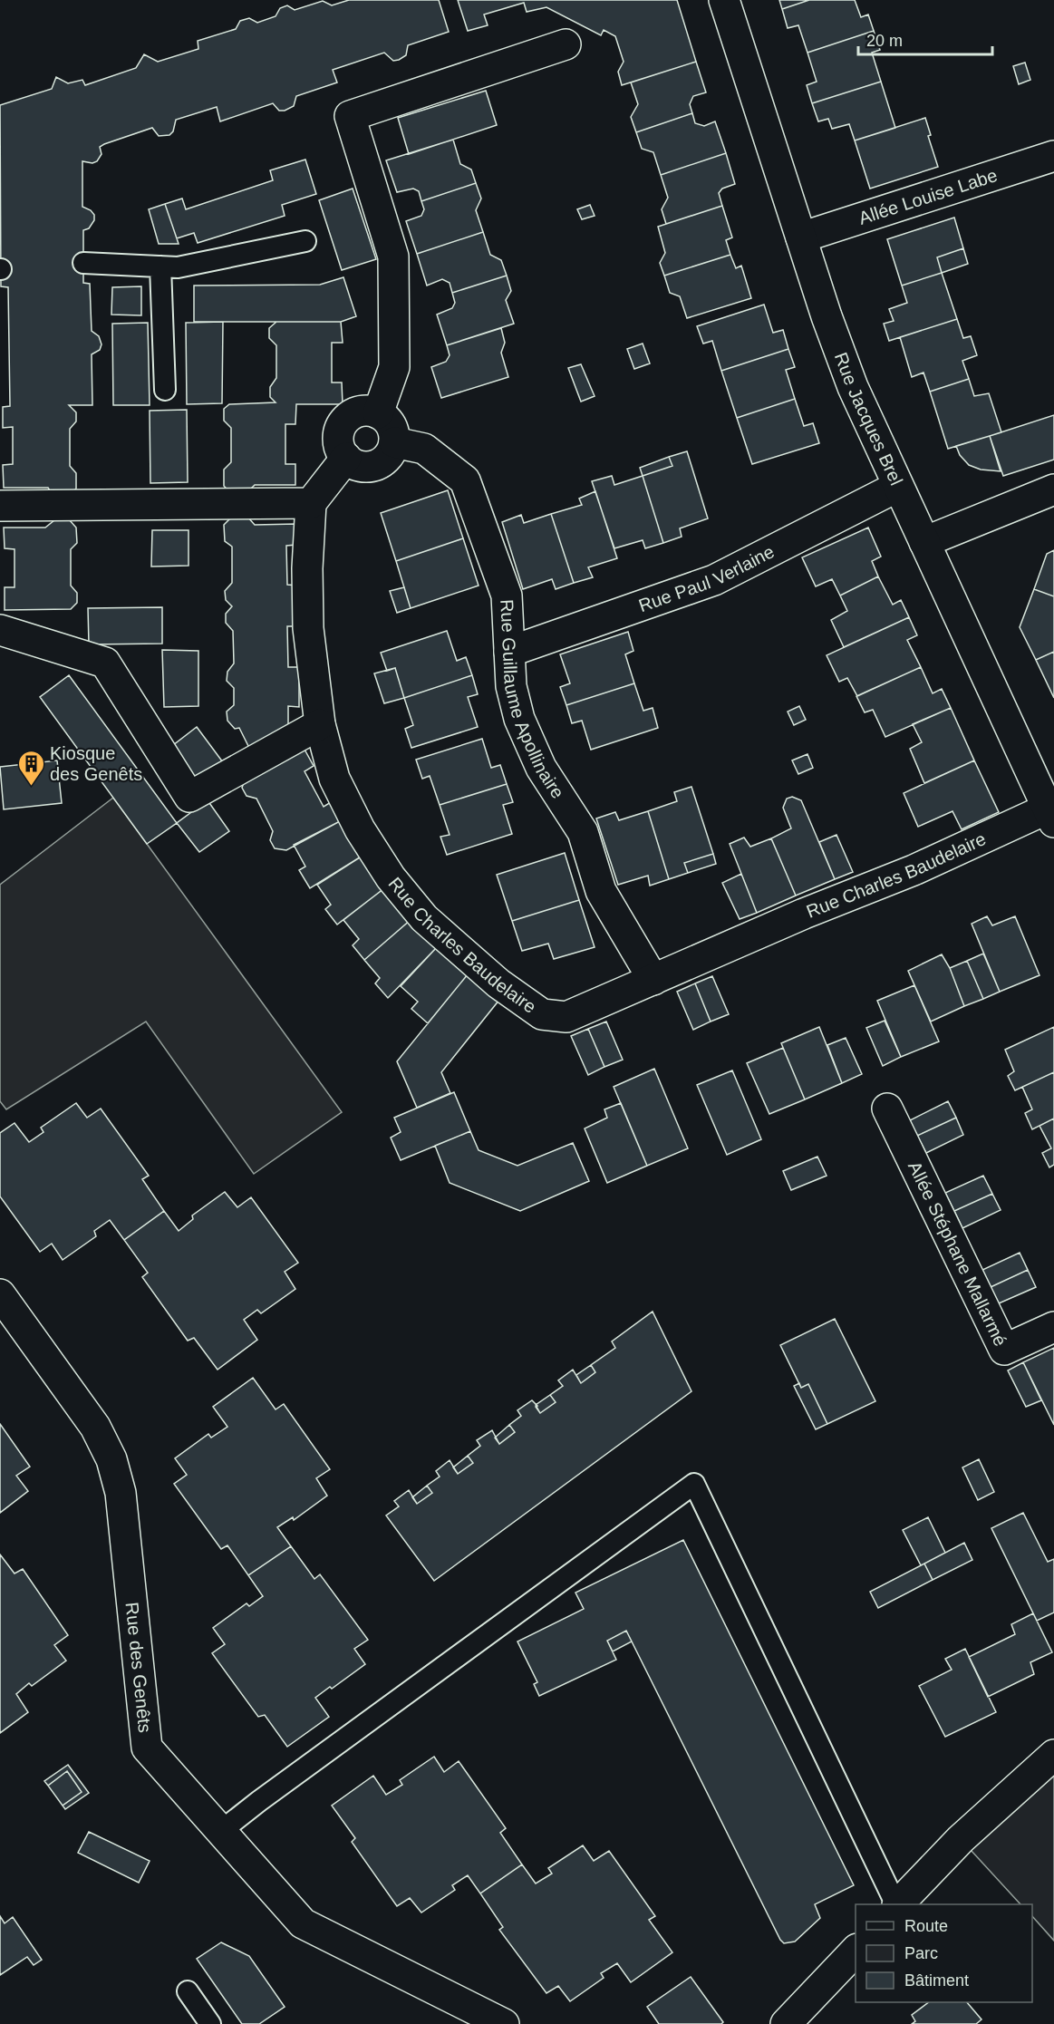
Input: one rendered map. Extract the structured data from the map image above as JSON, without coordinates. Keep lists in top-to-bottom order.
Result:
{
  "streets": {
    "street": [
      "Allée Louise Labe",
      "Rue Jacques Brel",
      "Rue Paul Verlaine",
      "Rue Guillaume Apollinaire",
      "Rue Charles Baudelaire",
      "Allée Stéphane Mallarmé",
      "Rue des Genêts"
    ]
  },
  "crossings": [
    ["Allée Louise Labe", "Rue Jacques Brel"],
    ["Rue Jacques Brel", "Rue Paul Verlaine"],
    ["Rue Jacques Brel", "Rue Charles Baudelaire"],
    ["Rue Paul Verlaine", "Rue Guillaume Apollinaire"],
    ["Rue Guillaume Apollinaire", "Rue Charles Baudelaire"]
  ],
  "places": {
    "building": ["Kiosque des Genêts"]
  },
  "legend": ["Route", "Parc", "Bâtiment"],
  "scale_bar": "20 m"
}
